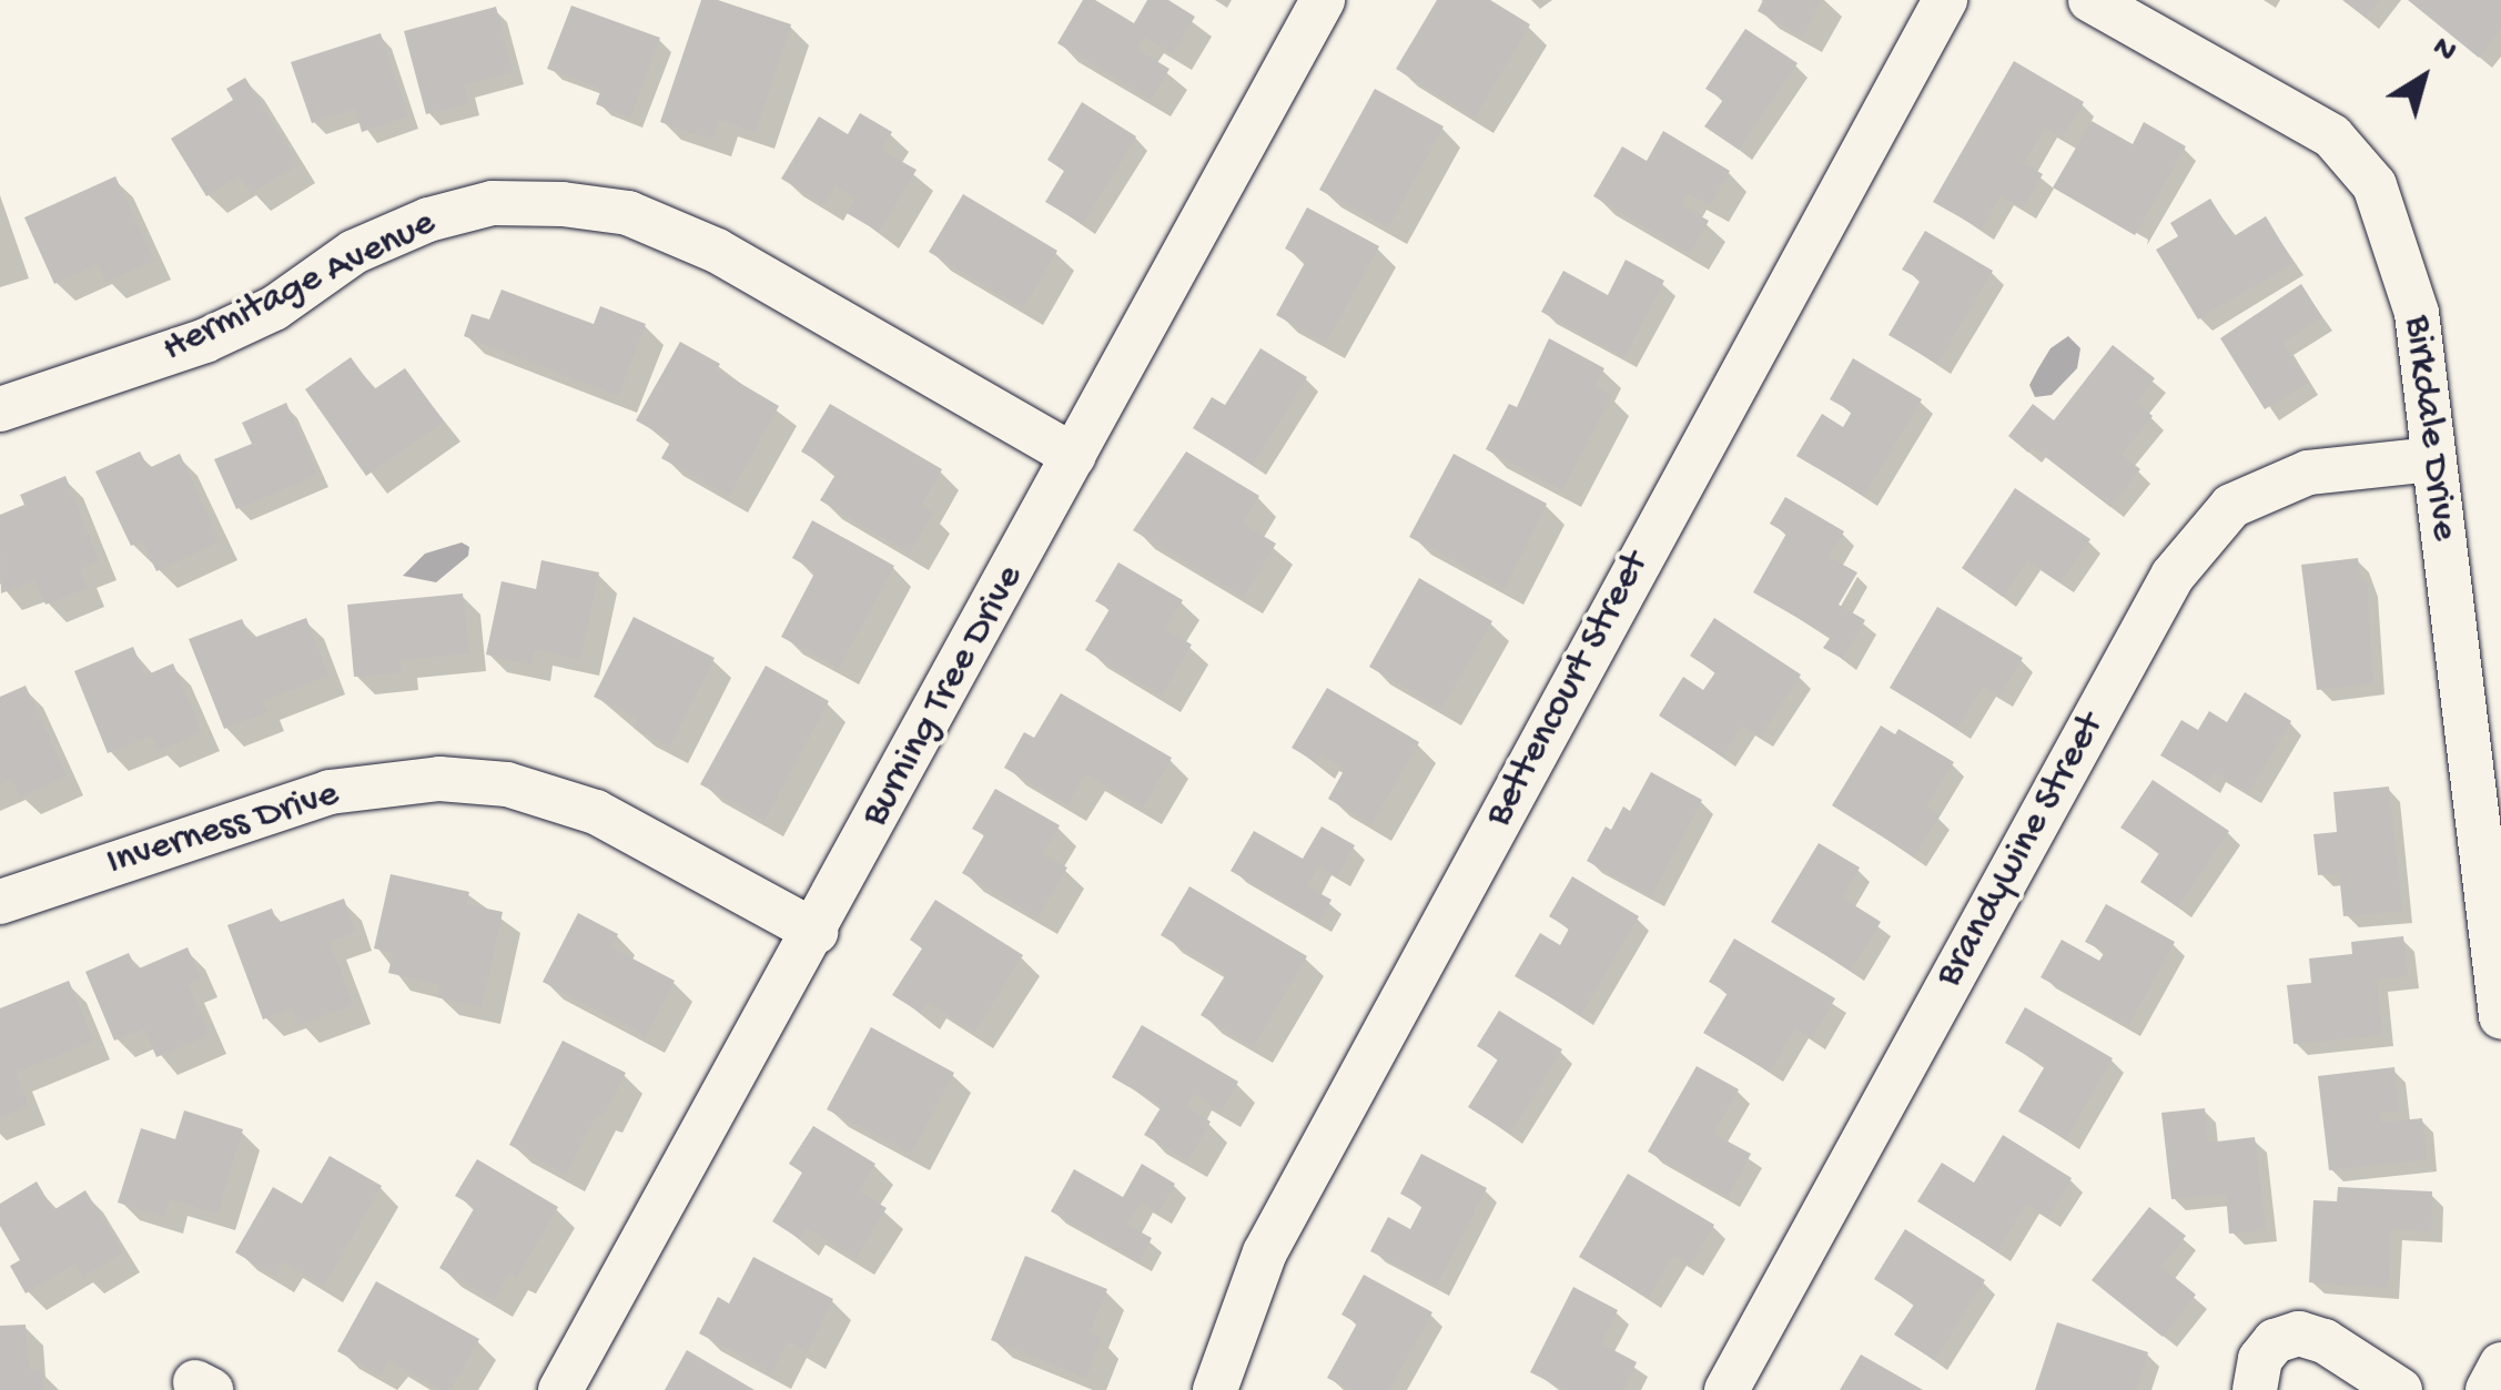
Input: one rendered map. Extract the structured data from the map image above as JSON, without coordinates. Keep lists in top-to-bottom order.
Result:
{
  "streets": {
    "street": [
      "Hermitage Avenue",
      "Birkdale Drive",
      "Bettencourt Street",
      "Burning Tree Drive",
      "Inverness Drive",
      "Brandywine Street"
    ]
  },
  "crossings": [
    ["Hermitage Avenue", "Burning Tree Drive"],
    ["Birkdale Drive", "Brandywine Street"],
    ["Burning Tree Drive", "Inverness Drive"]
  ],
  "north": "top right"
}
